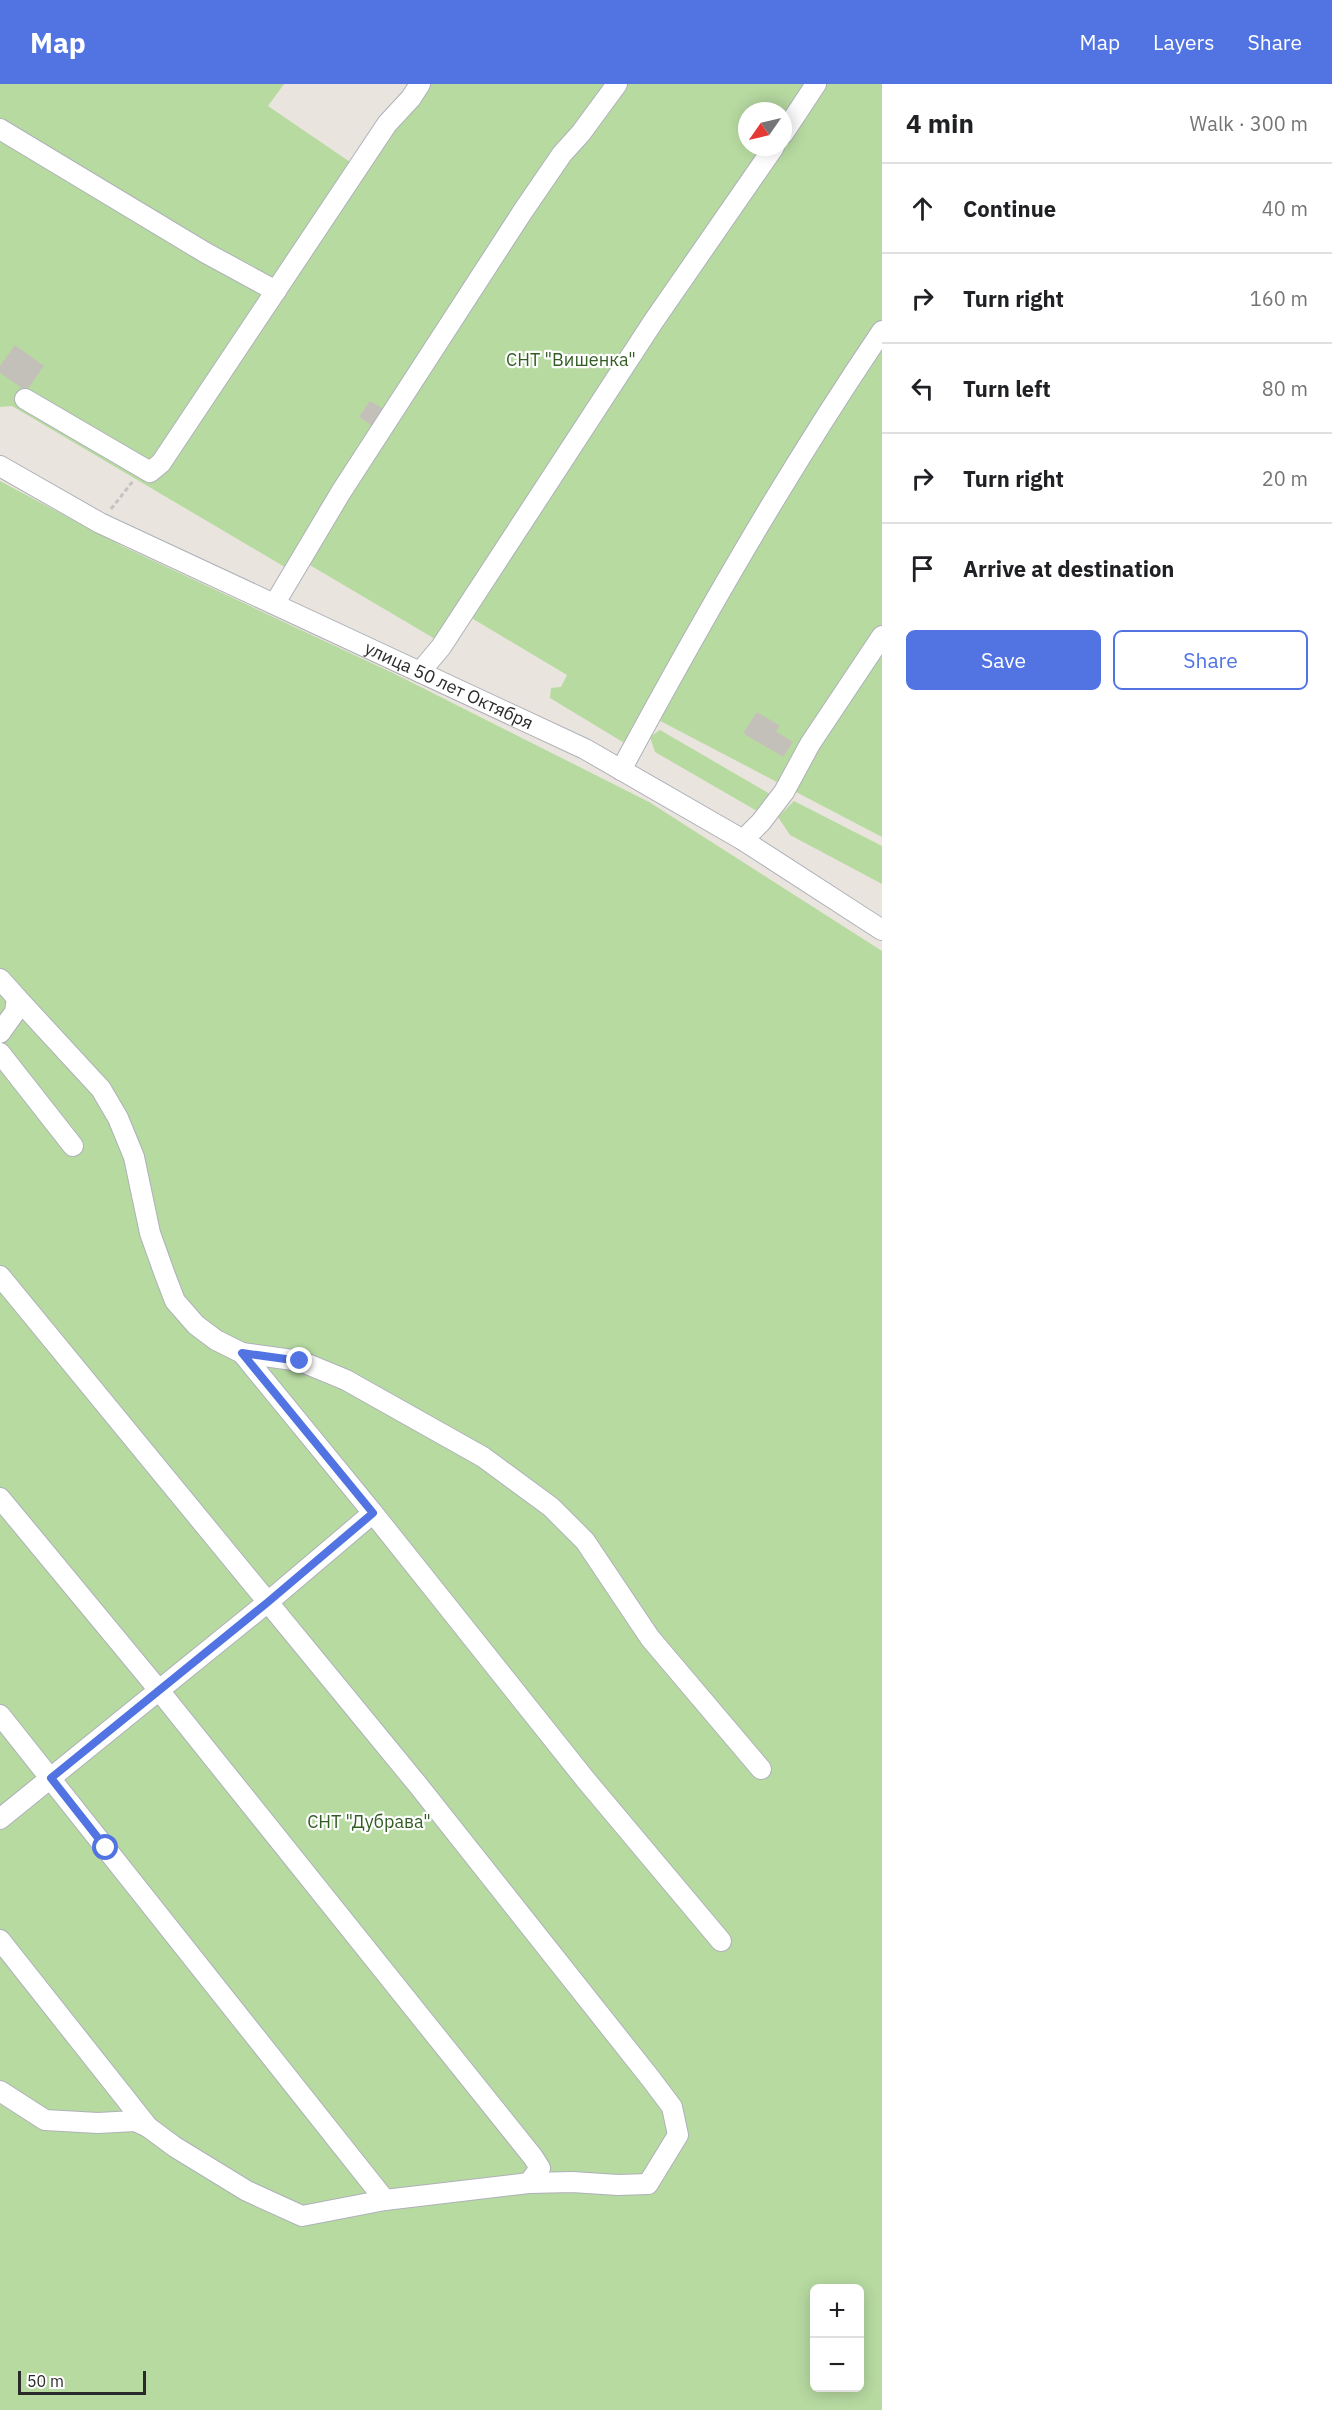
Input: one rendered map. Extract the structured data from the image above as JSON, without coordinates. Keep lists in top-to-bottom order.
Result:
{
  "streets": {
    "street": ["улица 50 лет Октября"]
  },
  "parks": ["СНТ \"Вишенка\"", "СНТ \"Дубрава\""],
  "scale_bar": "50 m",
  "north": "bottom left",
  "page": {
    "header": "Map",
    "nav": ["Map", "Layers", "Share"],
    "heading": ["4 min", "Walk · 300 m"],
    "list": [
      ["Continue", "40 m"],
      ["Turn right", "160 m"],
      ["Turn left", "80 m"],
      ["Turn right", "20 m"],
      "Arrive at destination"
    ],
    "buttons": ["Save", "Share"],
    "map_buttons": ["+", "−"],
    "scale": "50 m"
  }
}
